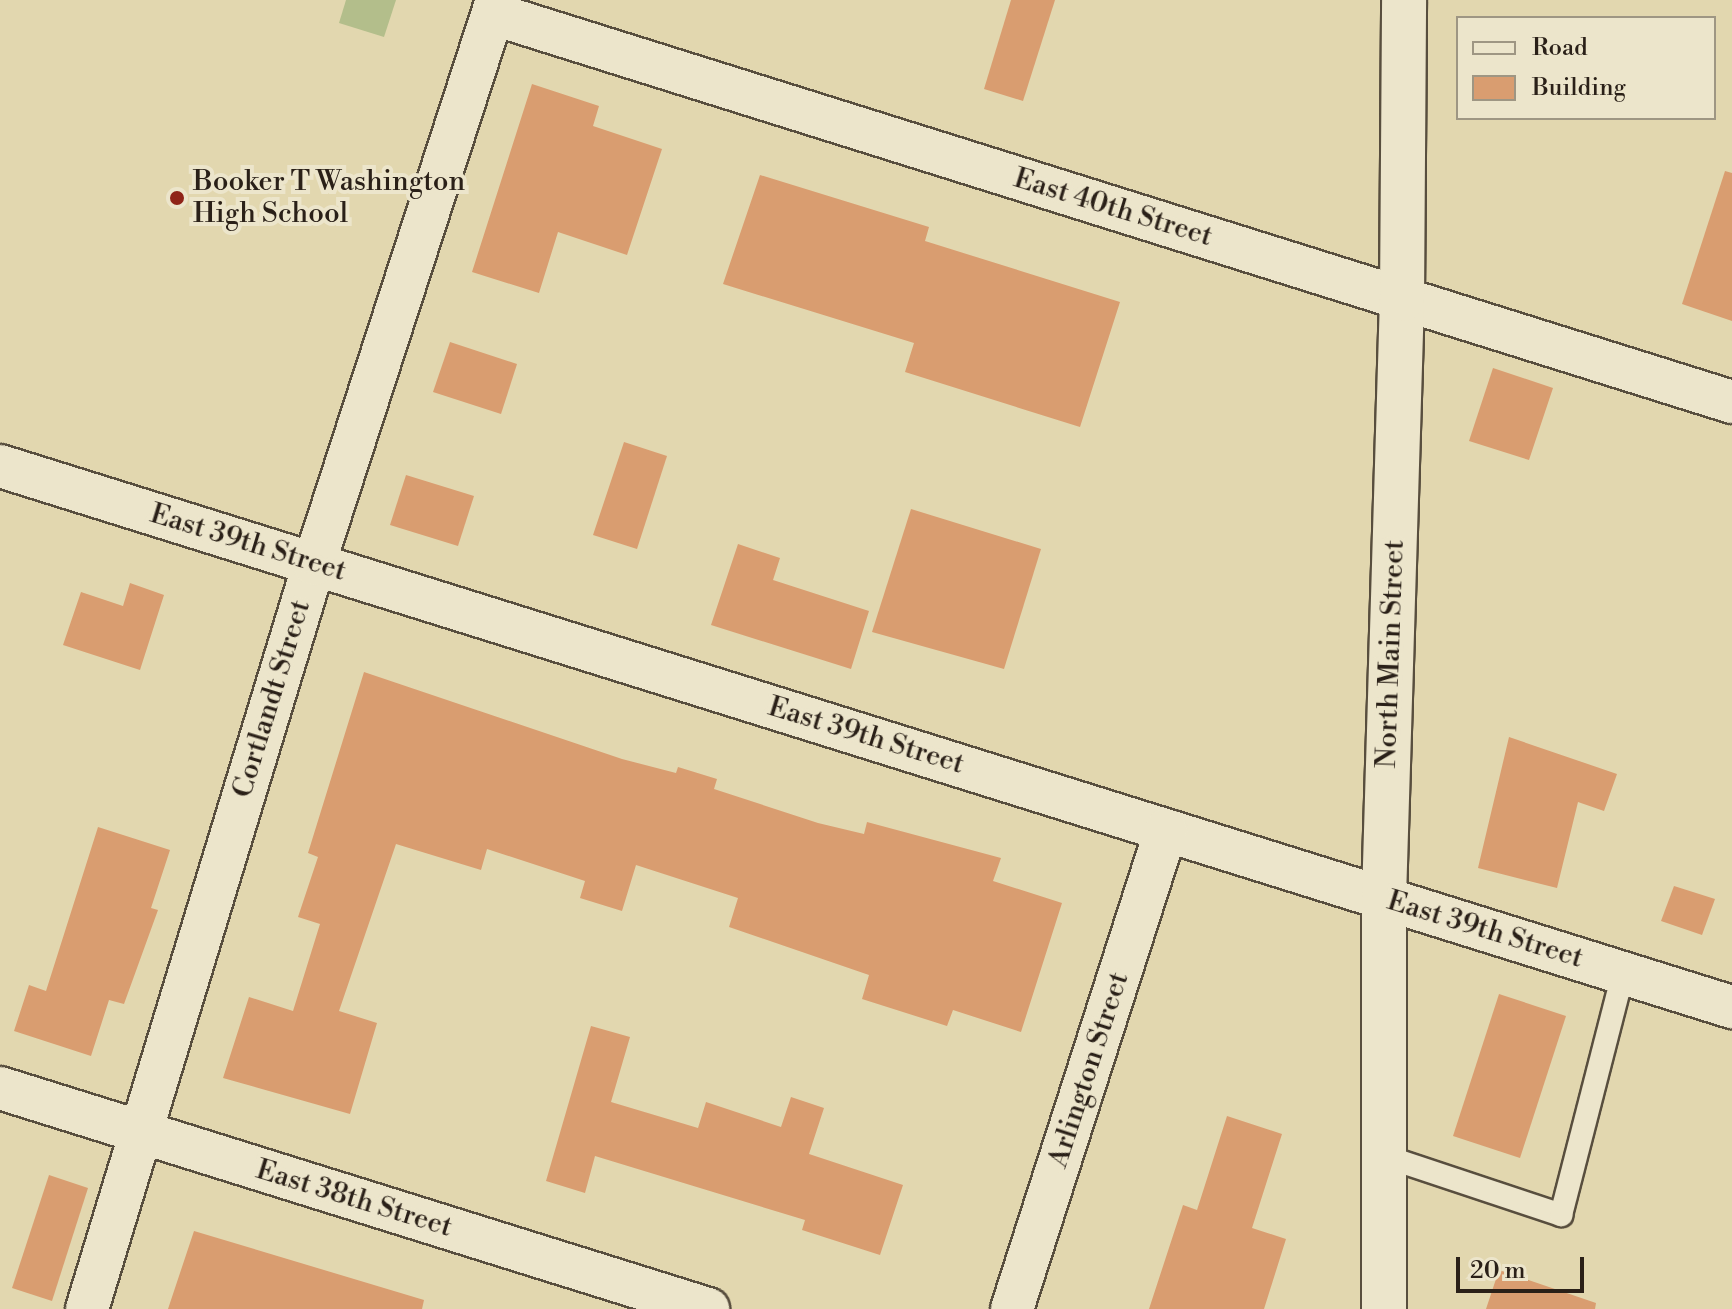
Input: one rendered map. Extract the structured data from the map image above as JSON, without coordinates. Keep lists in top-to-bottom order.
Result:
{
  "streets": {
    "main road": ["North Main Street"],
    "street": [
      "East 40th Street",
      "East 39th Street",
      "Cortlandt Street",
      "Arlington Street",
      "East 38th Street"
    ]
  },
  "crossings": [
    ["East 40th Street", "North Main Street"],
    ["East 40th Street", "Cortlandt Street"],
    ["East 39th Street", "North Main Street"],
    ["East 39th Street", "Cortlandt Street"],
    ["East 39th Street", "Arlington Street"],
    ["Cortlandt Street", "East 38th Street"]
  ],
  "places": ["Booker T Washington High School"],
  "legend": ["Road", "Building"],
  "scale_bar": "20 m"
}
